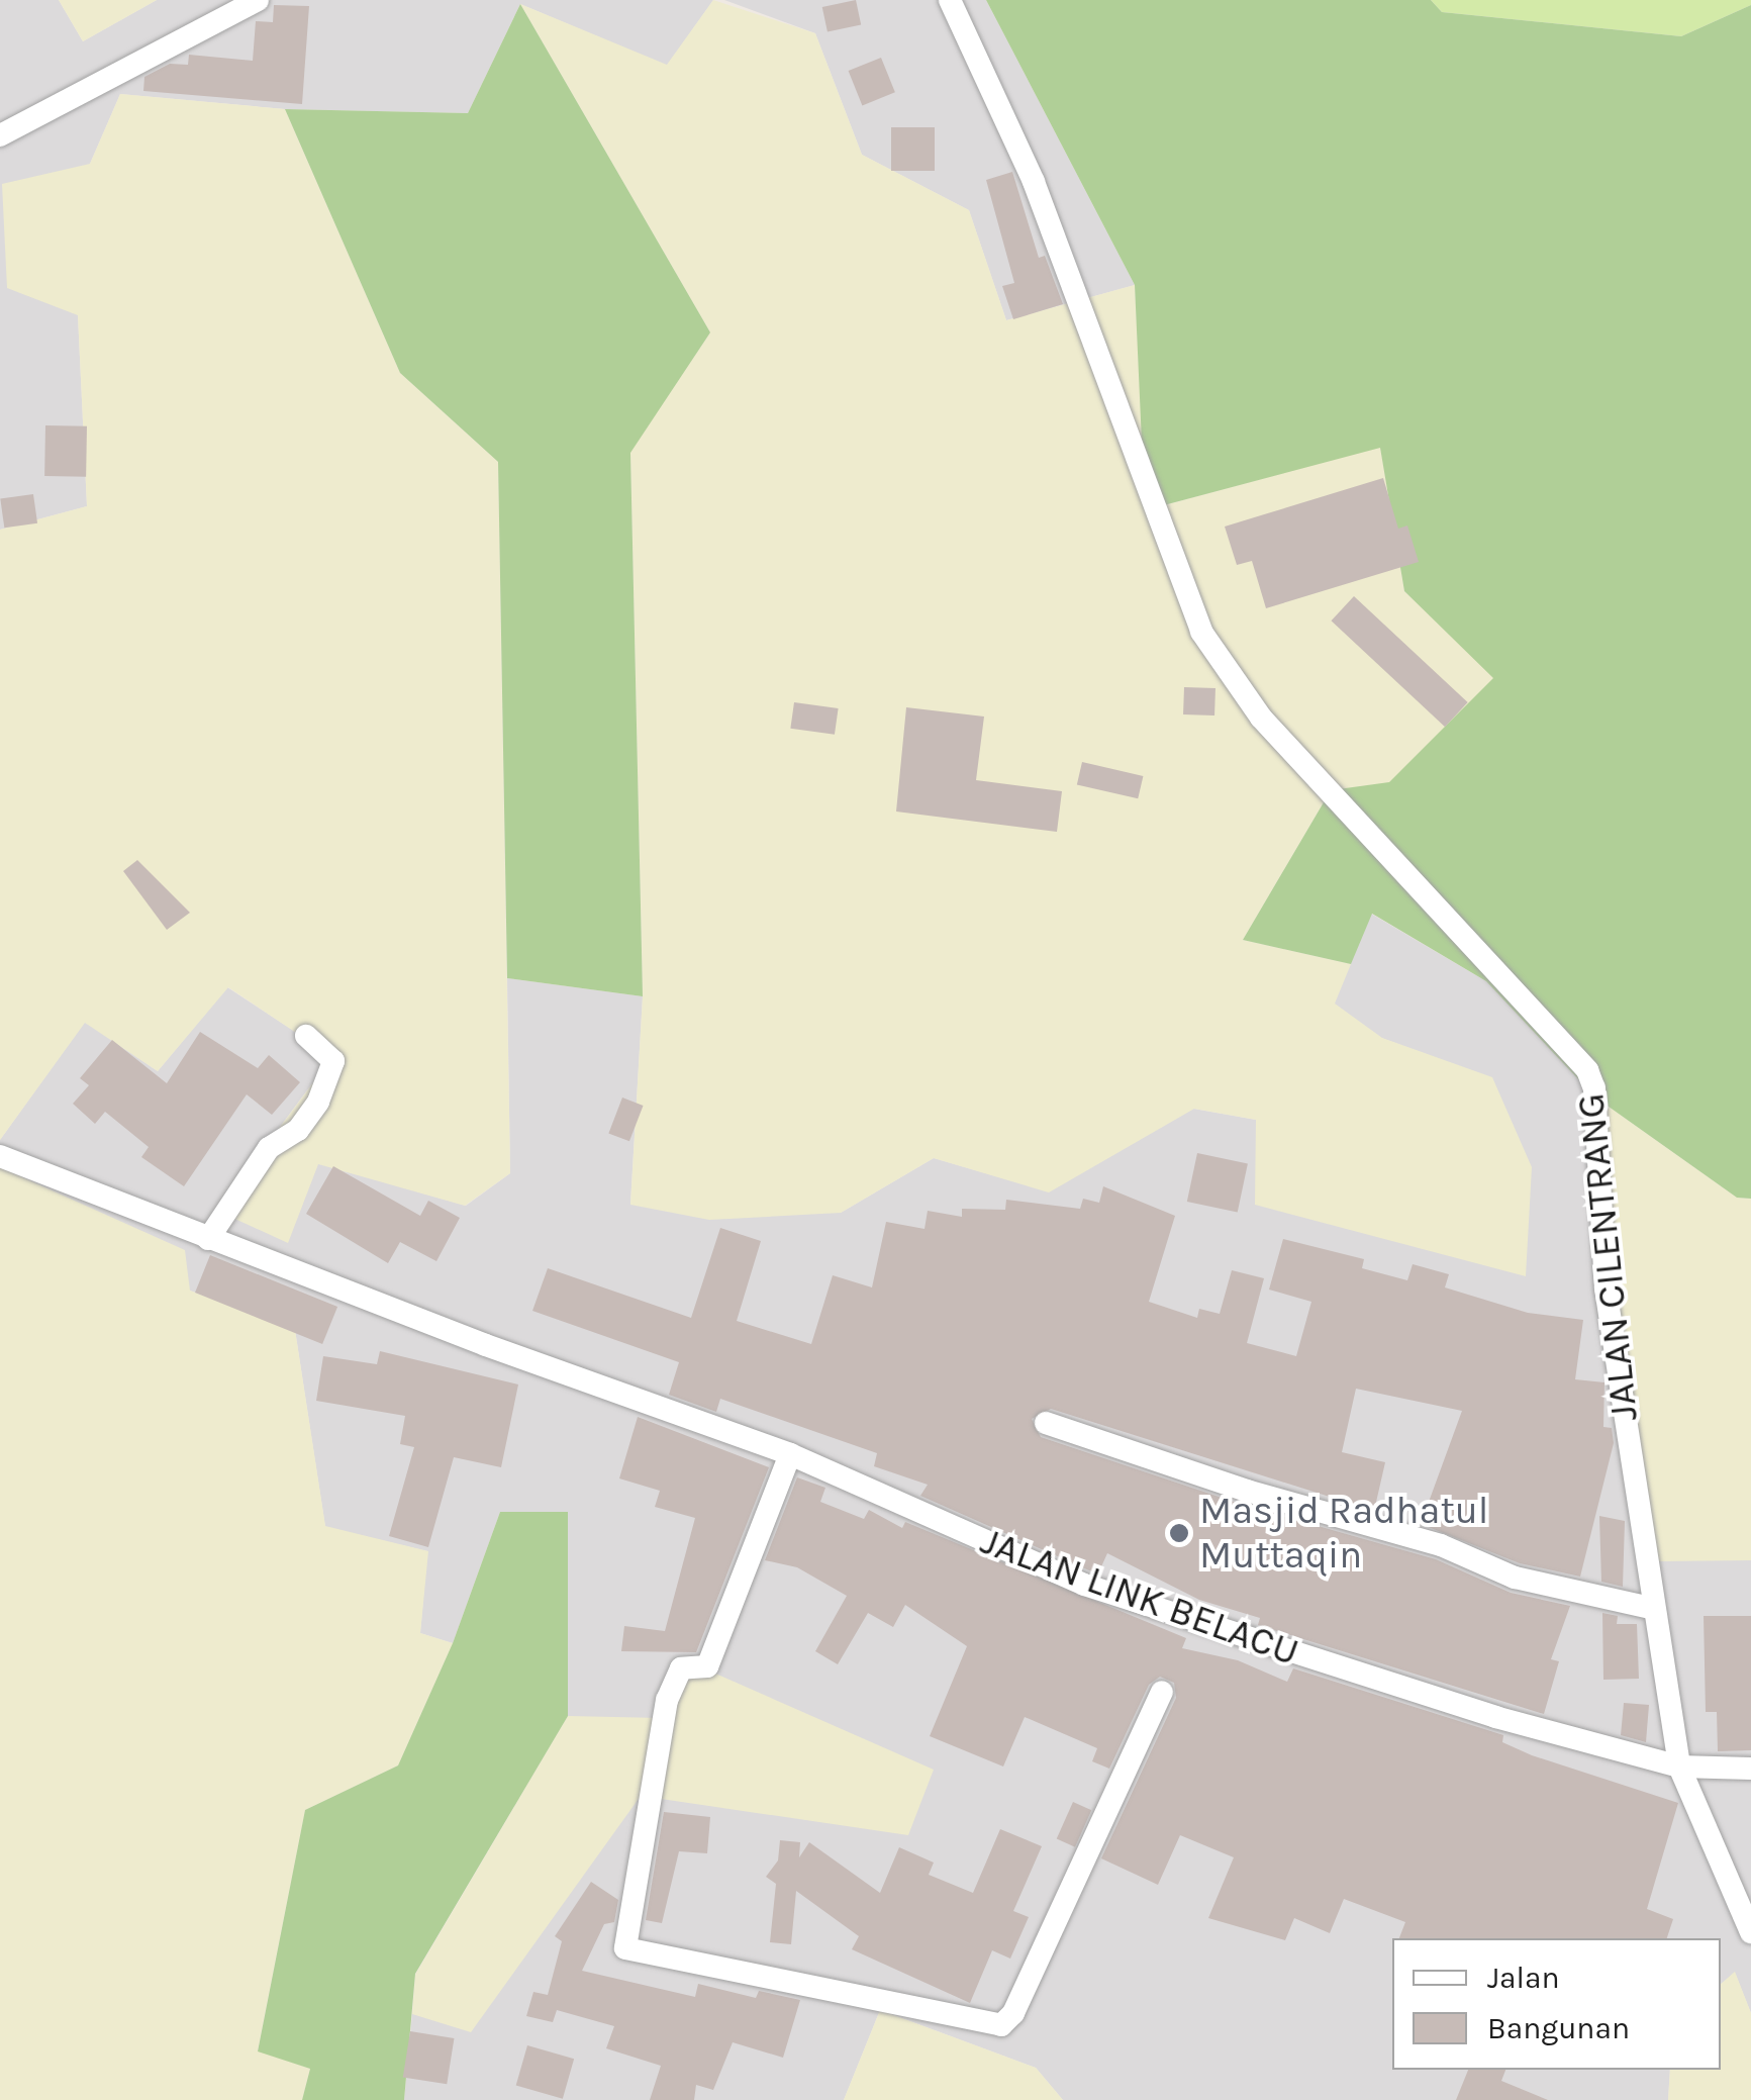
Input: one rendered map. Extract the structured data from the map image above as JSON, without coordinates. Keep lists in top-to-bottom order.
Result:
{
  "streets": {
    "street": ["JALAN CILENTRANG", "JALAN LINK BELACU"]
  },
  "crossings": [
    ["JALAN CILENTRANG", "JALAN LINK BELACU"]
  ],
  "places": ["Masjid Radhatul Muttaqin"],
  "legend": ["Jalan", "Bangunan"]
}
